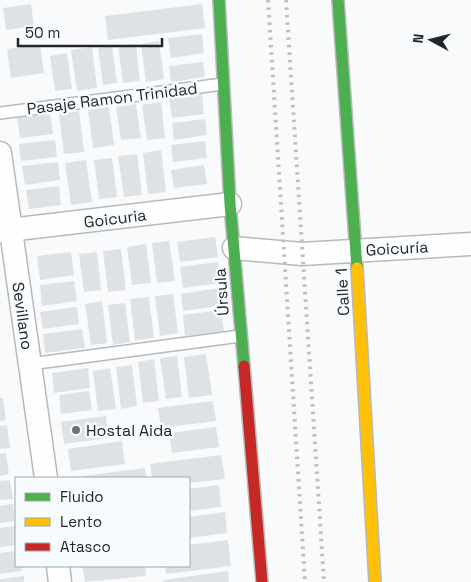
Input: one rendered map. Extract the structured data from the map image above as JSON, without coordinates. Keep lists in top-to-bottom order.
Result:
{
  "streets": {
    "street": [
      "Goicuria",
      "Goicuría",
      "Úrsula",
      "Calle 1",
      "Sevillano"
    ],
    "lane": ["Pasaje Ramon Trinidad"]
  },
  "crossings": [
    ["Pasaje Ramon Trinidad", "Úrsula"],
    ["Goicuria", "Úrsula"],
    ["Goicuria", "Sevillano"],
    ["Goicuría", "Úrsula"],
    ["Goicuría", "Calle 1"]
  ],
  "places": ["Hostal Aida"],
  "legend": ["Fluido", "Lento", "Atasco"],
  "scale_bar": "50 m",
  "north": "left"
}
